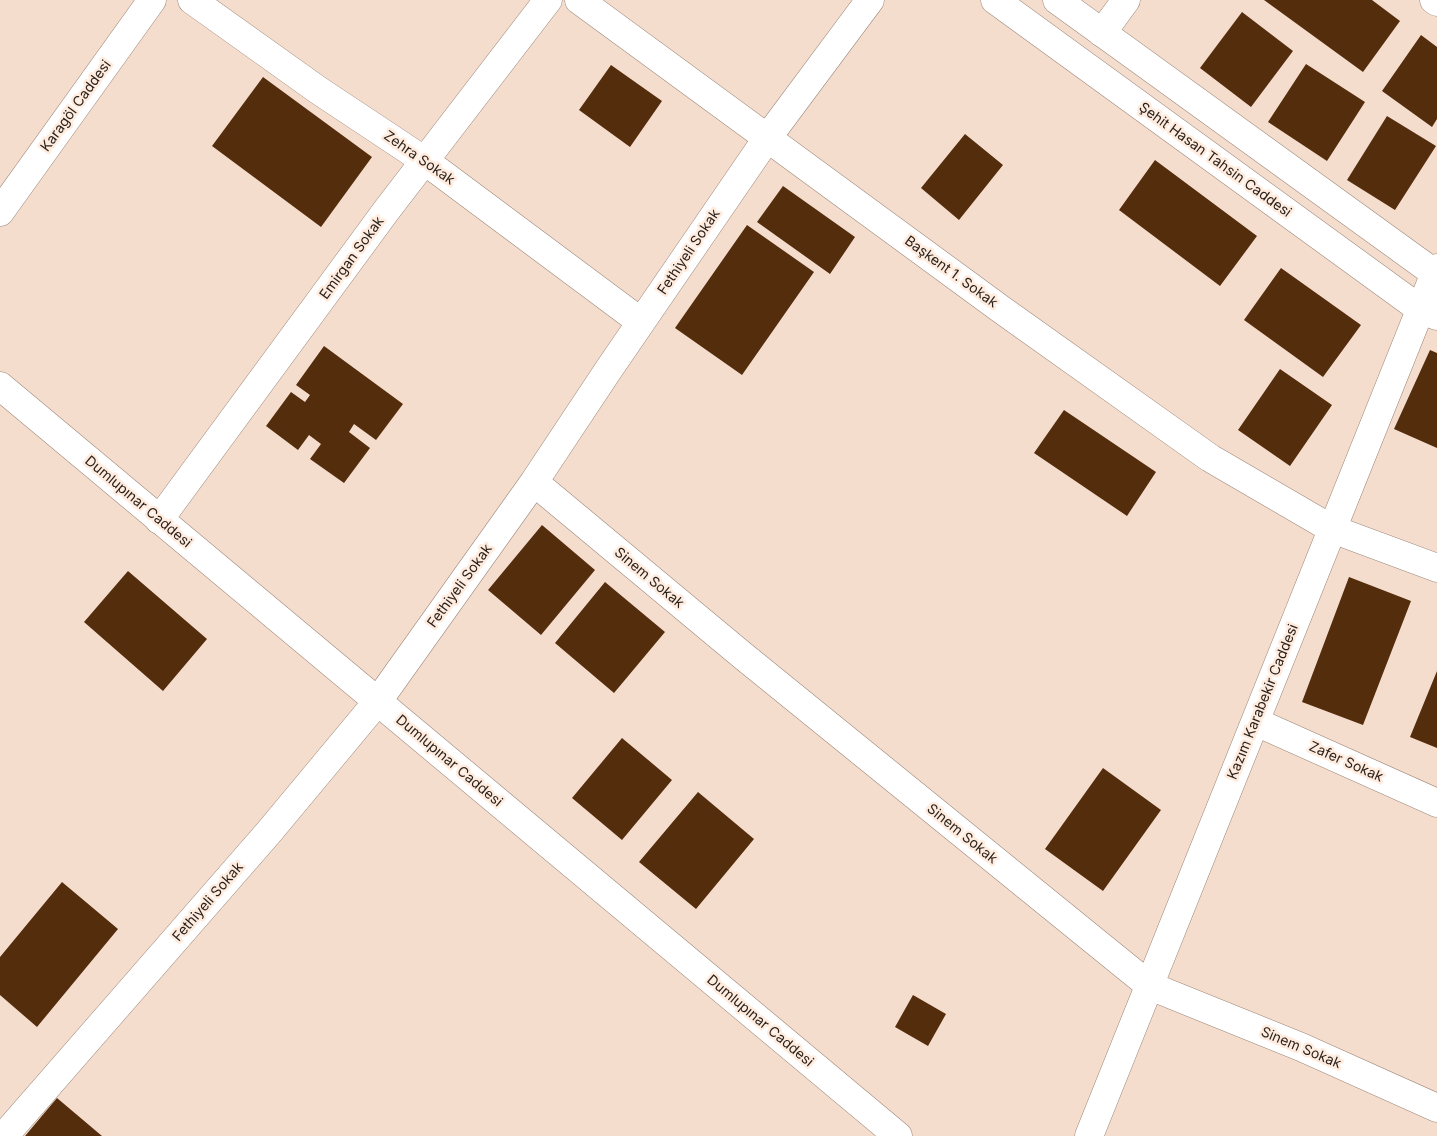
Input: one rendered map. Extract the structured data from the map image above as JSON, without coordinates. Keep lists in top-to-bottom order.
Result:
{
  "streets": {
    "street": [
      "Karagöl Caddesi",
      "Zehra Sokak",
      "Şehit Hasan Tahsin Caddesi",
      "Fethiyeli Sokak",
      "Emirgan Sokak",
      "Başkent 1. Sokak",
      "Dumlupınar Caddesi",
      "Sinem Sokak",
      "Kazım Karabekir Caddesi",
      "Zafer Sokak"
    ]
  },
  "crossings": [
    ["Zehra Sokak", "Fethiyeli Sokak"],
    ["Zehra Sokak", "Emirgan Sokak"],
    ["Şehit Hasan Tahsin Caddesi", "Kazım Karabekir Caddesi"],
    ["Fethiyeli Sokak", "Başkent 1. Sokak"],
    ["Fethiyeli Sokak", "Dumlupınar Caddesi"],
    ["Fethiyeli Sokak", "Sinem Sokak"],
    ["Emirgan Sokak", "Dumlupınar Caddesi"],
    ["Başkent 1. Sokak", "Kazım Karabekir Caddesi"],
    ["Sinem Sokak", "Kazım Karabekir Caddesi"],
    ["Kazım Karabekir Caddesi", "Zafer Sokak"]
  ]
}
